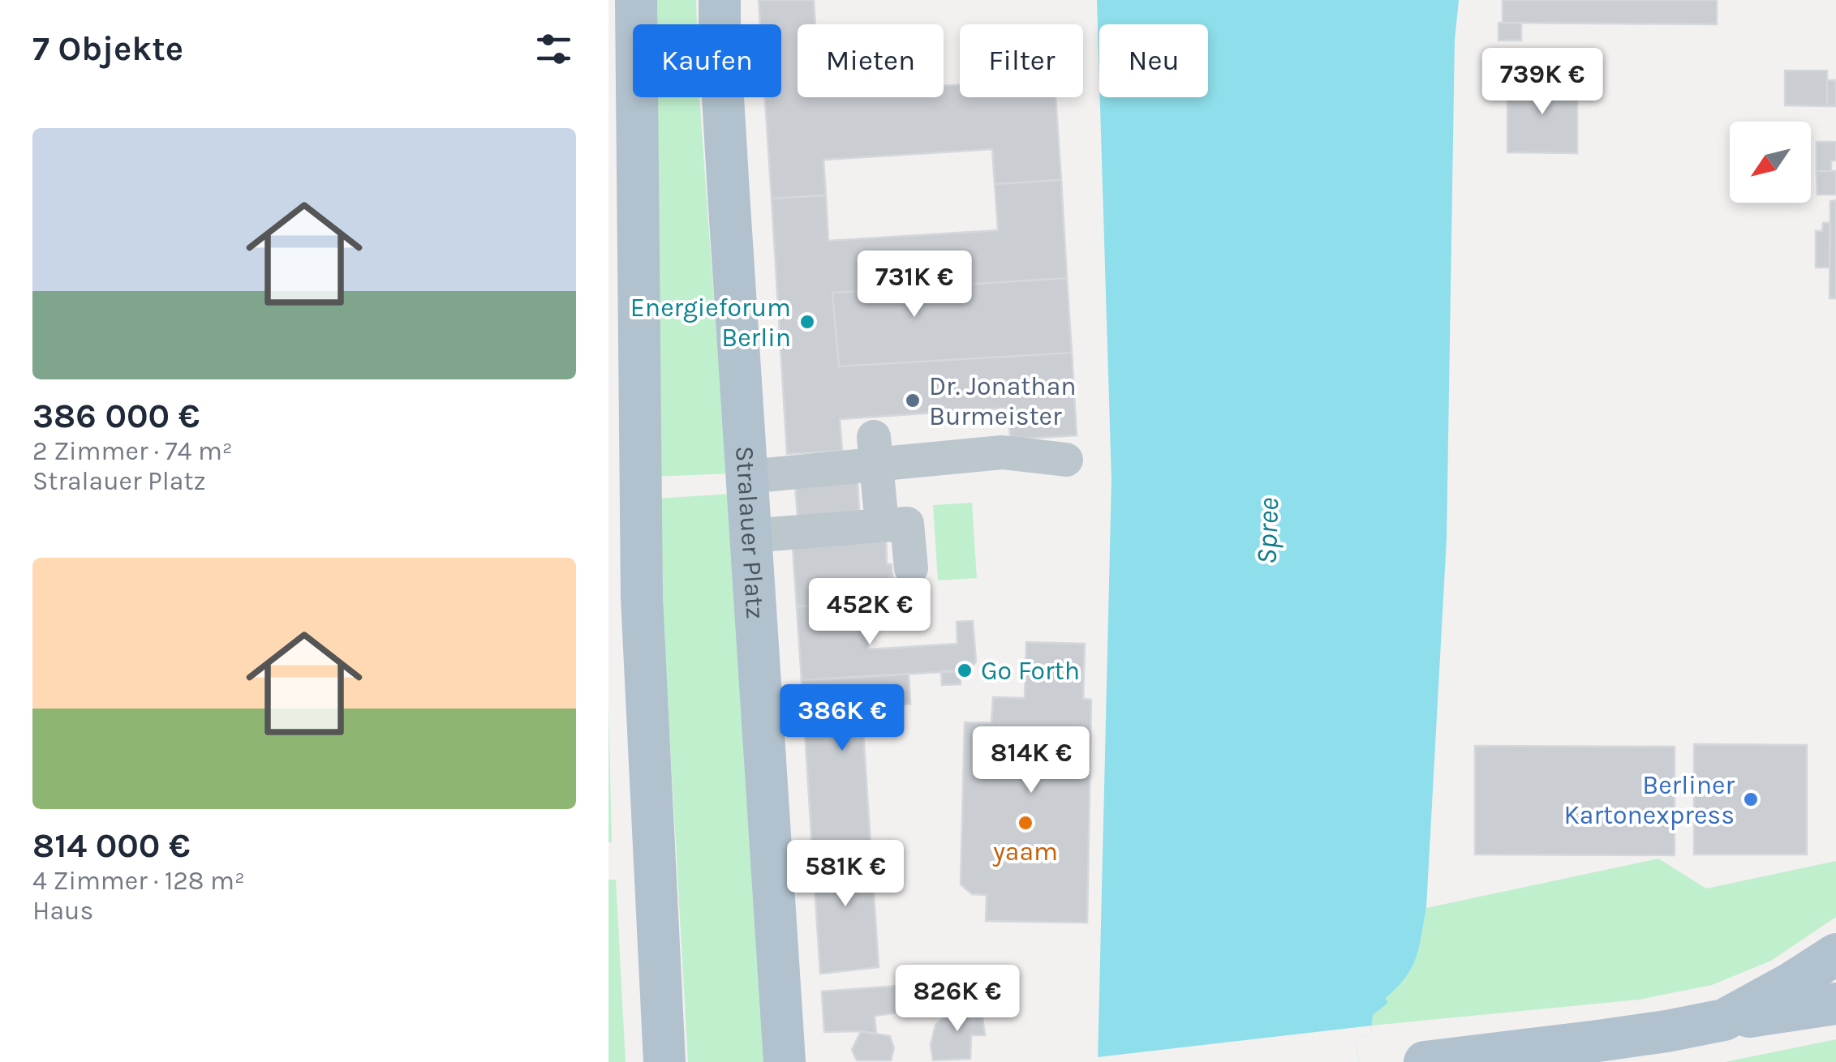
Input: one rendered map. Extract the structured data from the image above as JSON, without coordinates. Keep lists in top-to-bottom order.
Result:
{
  "streets": {
    "main road": ["Stralauer Platz"]
  },
  "water": ["Spree"],
  "places": [
    "Energieforum Berlin",
    "Dr. Jonathan Burmeister",
    "Go Forth",
    "Berliner Kartonexpress",
    "yaam"
  ],
  "north": "bottom left",
  "page": {
    "heading": "7 Objekte",
    "chip": [
      "Kaufen",
      "Mieten",
      "Filter",
      "Neu"
    ],
    "price": [
      "739K €",
      "731K €",
      "452K €",
      "386K €",
      "814K €",
      "581K €",
      "826K €"
    ],
    "list": [
      {
        "name": "386 000 €",
        "note": "2 Zimmer · 74 m² · Stralauer Platz"
      },
      {
        "name": "814 000 €",
        "note": "4 Zimmer · 128 m² · Haus"
      }
    ]
  }
}
